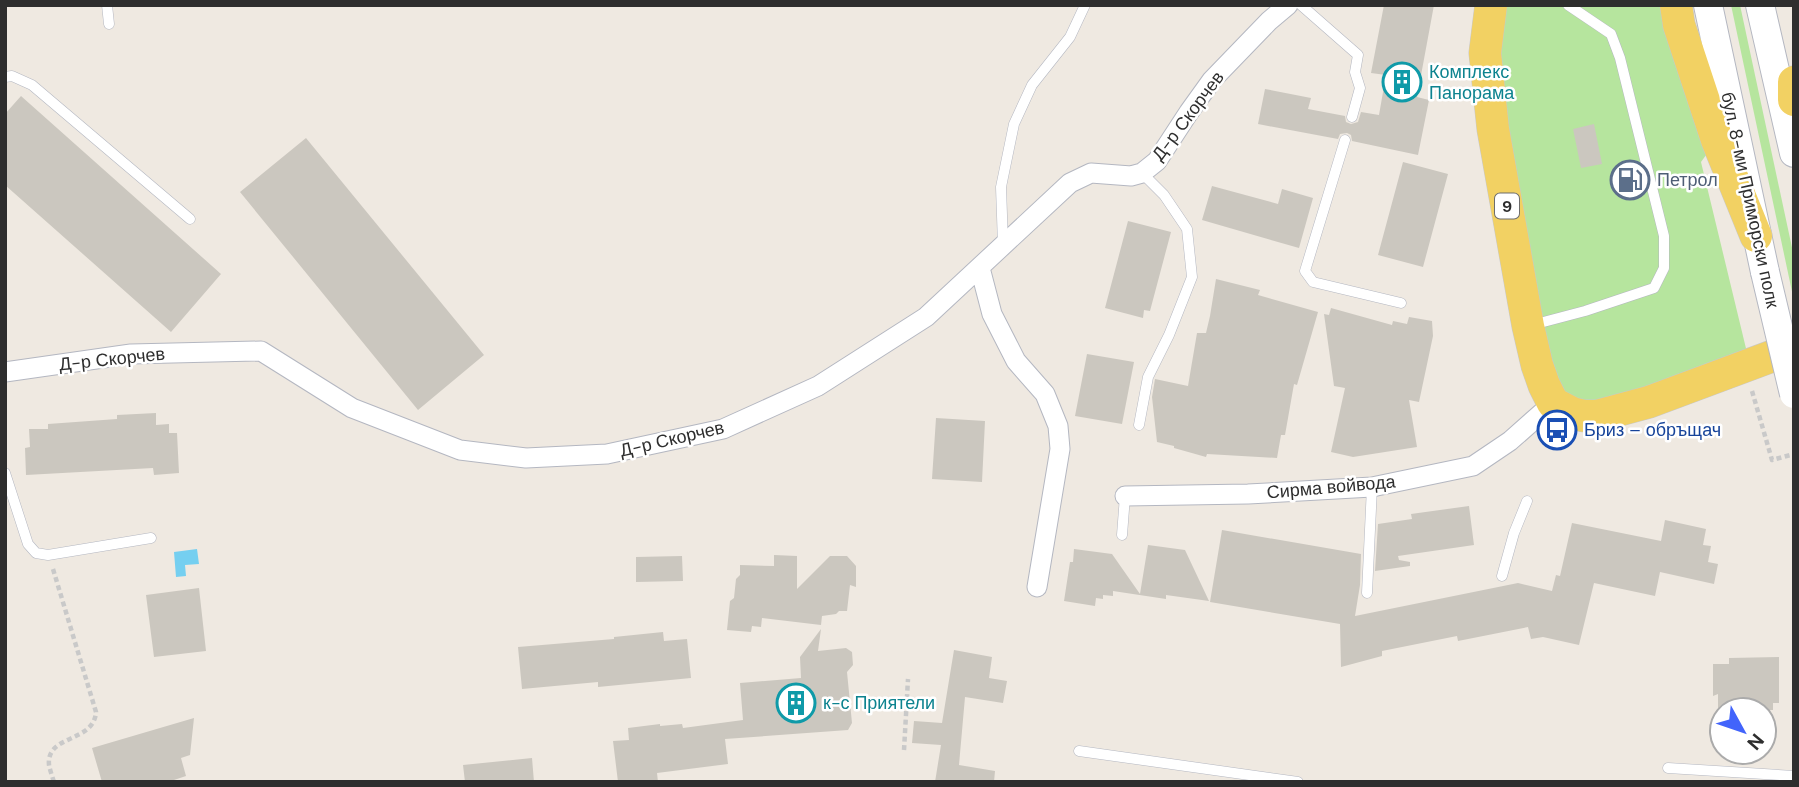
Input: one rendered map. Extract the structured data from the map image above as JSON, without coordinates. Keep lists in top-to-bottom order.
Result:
{
  "streets": {
    "main road": ["бул. 8-ми Приморски полк", "9"],
    "street": ["Д-р Скорчев", "Сирма войвода"]
  },
  "crossings": [
    ["9", "Сирма войвода"]
  ],
  "places": {
    "building": ["Комплекс Панорама", "к-с Приятели"],
    "fuel station": ["Петрол"],
    "bus stop": ["Бриз – обръщач"]
  },
  "north": "bottom right"
}
